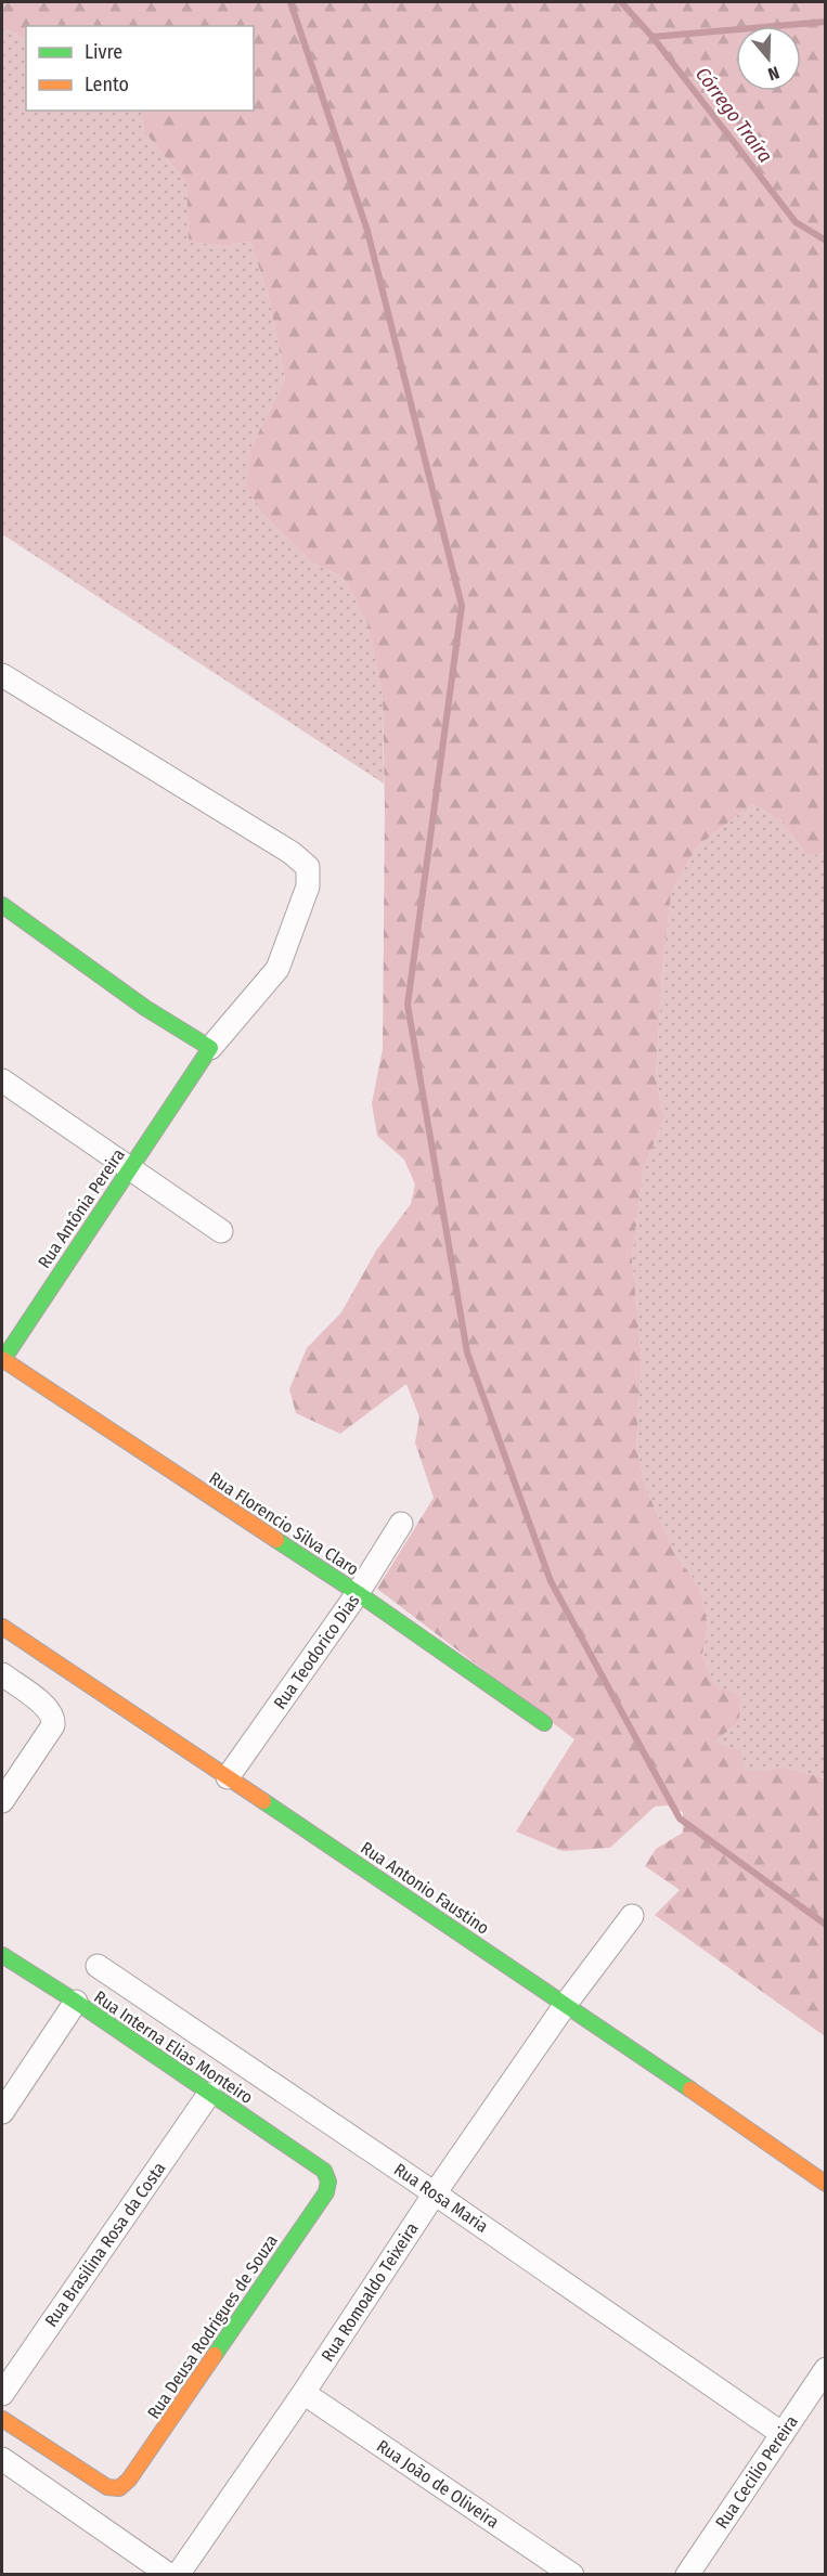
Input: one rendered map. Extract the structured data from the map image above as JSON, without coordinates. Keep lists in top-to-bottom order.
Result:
{
  "streets": {
    "street": [
      "Rua Antônia Pereira",
      "Rua Florencio Silva Claro",
      "Rua Teodorico Dias",
      "Rua Antonio Faustino",
      "Rua Interna Elias Monteiro",
      "Rua Rosa Maria",
      "Rua Brasilina Rosa da Costa",
      "Rua Romoaldo Teixeira",
      "Rua Deusa Rodrigues de Souza",
      "Rua Cecilio Pereira",
      "Rua João de Oliveira"
    ]
  },
  "crossings": [
    ["Rua Antônia Pereira", "Rua Florencio Silva Claro"],
    ["Rua Florencio Silva Claro", "Rua Teodorico Dias"],
    ["Rua Teodorico Dias", "Rua Antonio Faustino"],
    ["Rua Antonio Faustino", "Rua Romoaldo Teixeira"],
    ["Rua Interna Elias Monteiro", "Rua Brasilina Rosa da Costa"],
    ["Rua Interna Elias Monteiro", "Rua Deusa Rodrigues de Souza"],
    ["Rua Rosa Maria", "Rua Romoaldo Teixeira"],
    ["Rua Rosa Maria", "Rua Cecilio Pereira"],
    ["Rua Romoaldo Teixeira", "Rua João de Oliveira"]
  ],
  "water": ["Córrego Traíra"],
  "legend": ["Livre", "Lento"],
  "north": "bottom"
}
